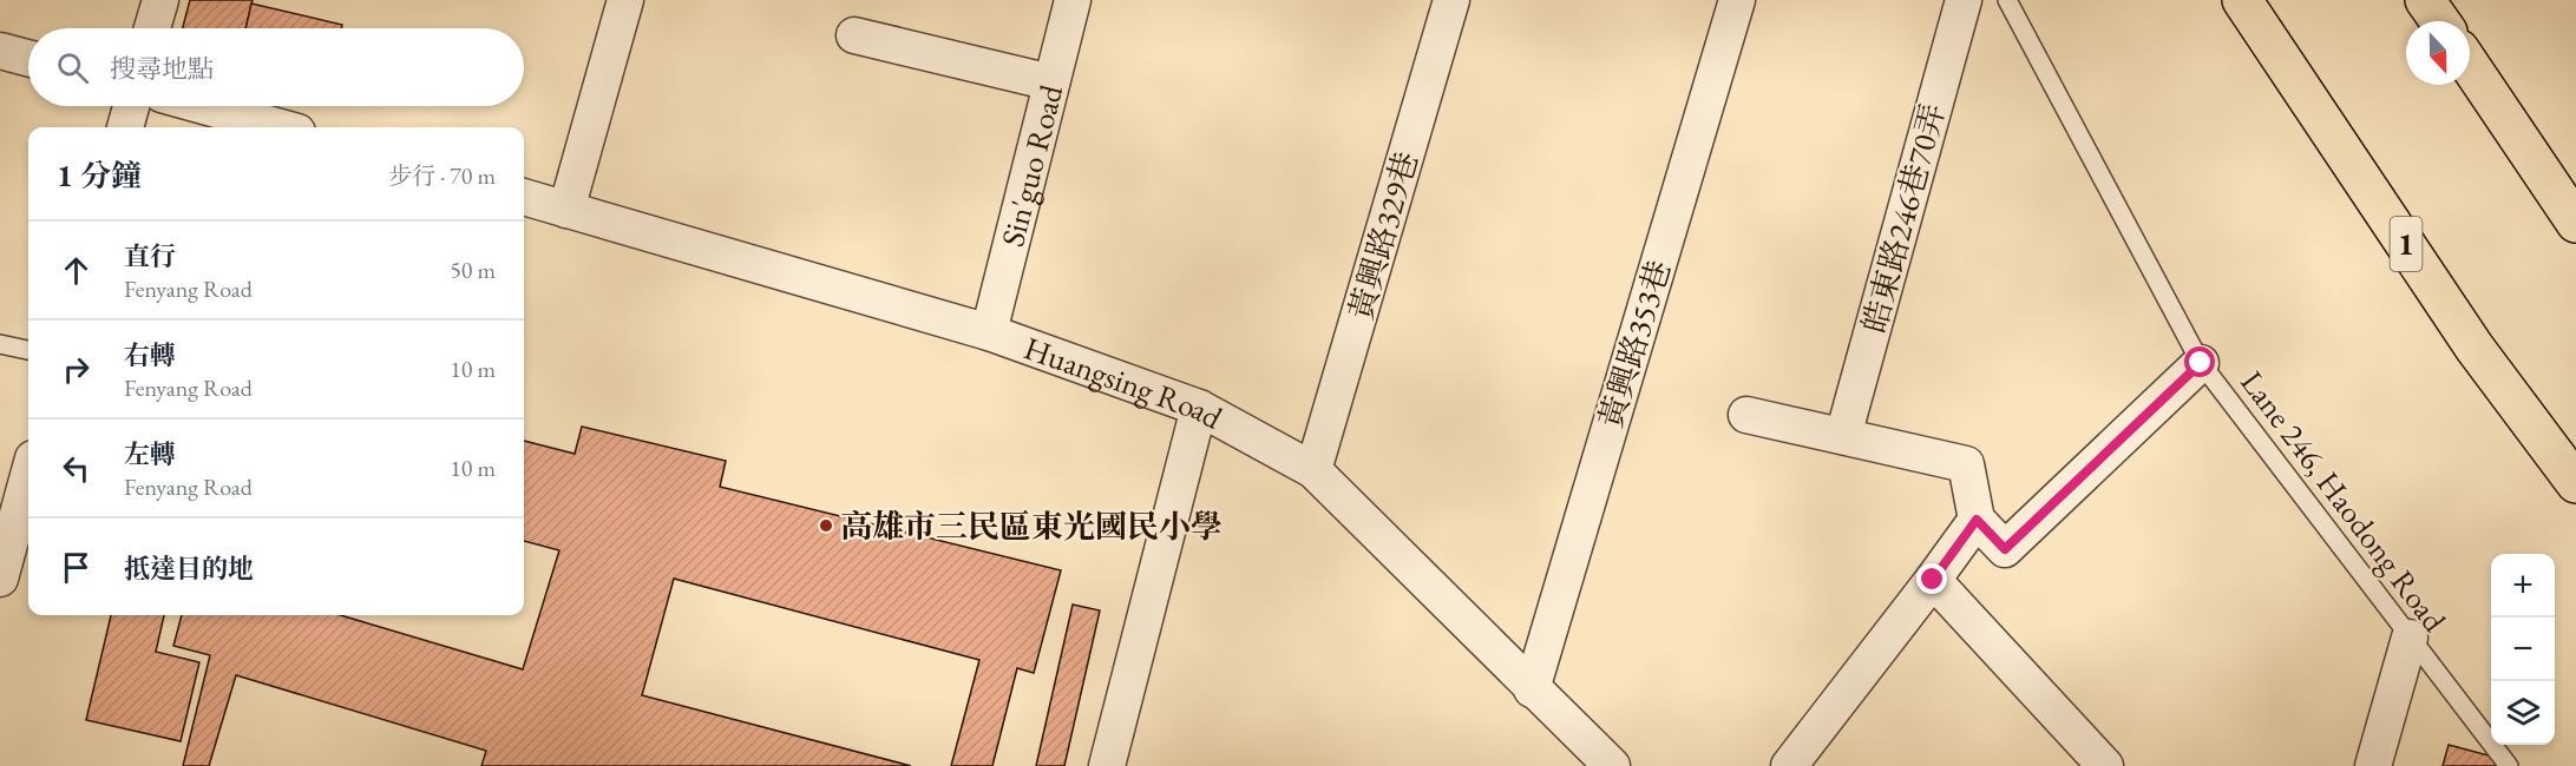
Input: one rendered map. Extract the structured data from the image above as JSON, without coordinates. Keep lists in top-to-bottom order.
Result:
{
  "streets": {
    "highway": ["1"],
    "street": [
      "Sin'guo Road",
      "皓東路246巷70弄",
      "黃興路329巷",
      "黃興路353巷",
      "Huangsing Road"
    ],
    "lane": ["Lane 246, Haodong Road"]
  },
  "crossings": [
    ["Sin'guo Road", "Huangsing Road"],
    ["黃興路329巷", "Huangsing Road"],
    ["黃興路353巷", "Huangsing Road"]
  ],
  "places": ["高雄市三民區東光國民小學"],
  "north": "bottom",
  "page": {
    "search": "搜尋地點",
    "heading": ["1 分鐘", "步行 · 70 m"],
    "list": [
      ["直行", "Fenyang Road", "50 m"],
      ["右轉", "Fenyang Road", "10 m"],
      ["左轉", "Fenyang Road", "10 m"],
      "抵達目的地"
    ],
    "map_buttons": ["+", "−"]
  }
}
